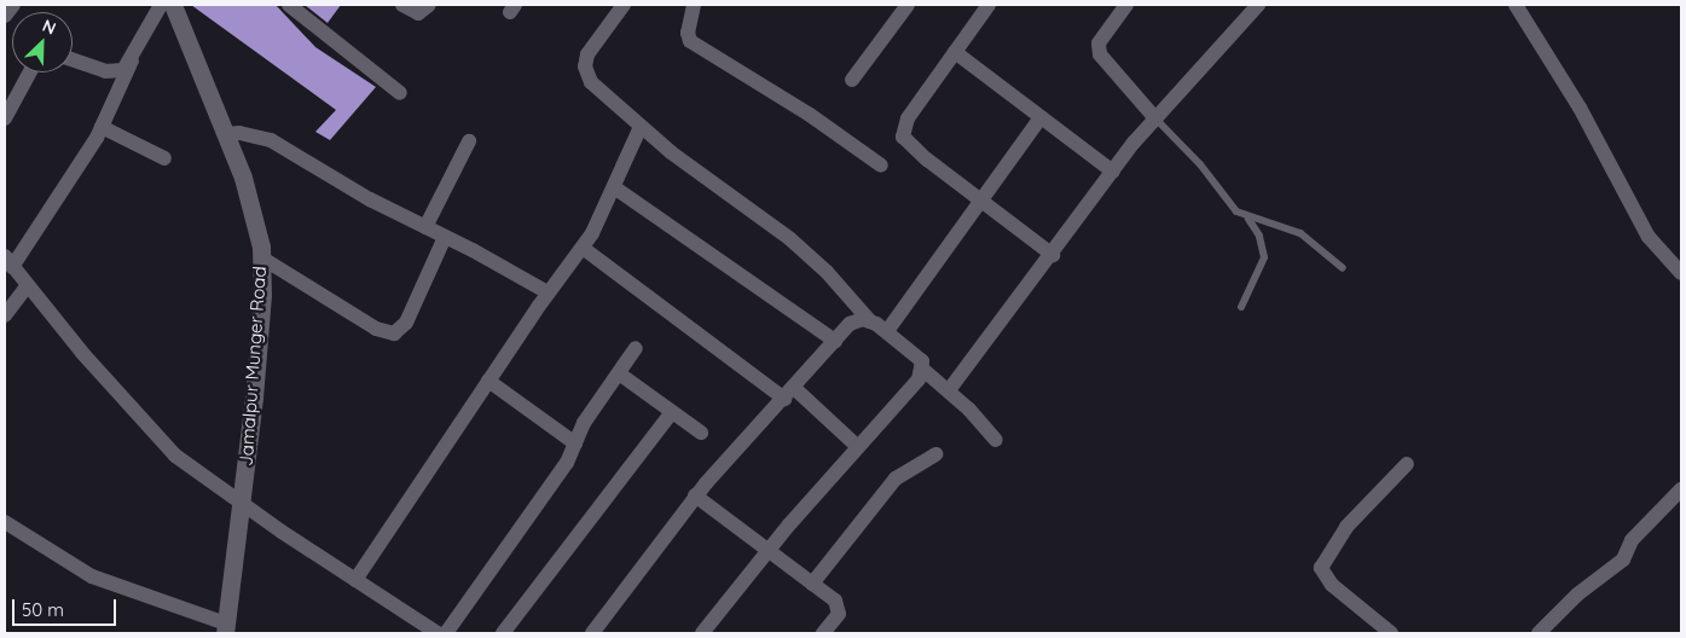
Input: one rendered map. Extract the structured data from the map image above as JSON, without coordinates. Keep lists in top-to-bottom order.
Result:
{
  "streets": {
    "street": ["Jamalpur Munger Road"]
  },
  "scale_bar": "50 m",
  "north": "top right"
}
